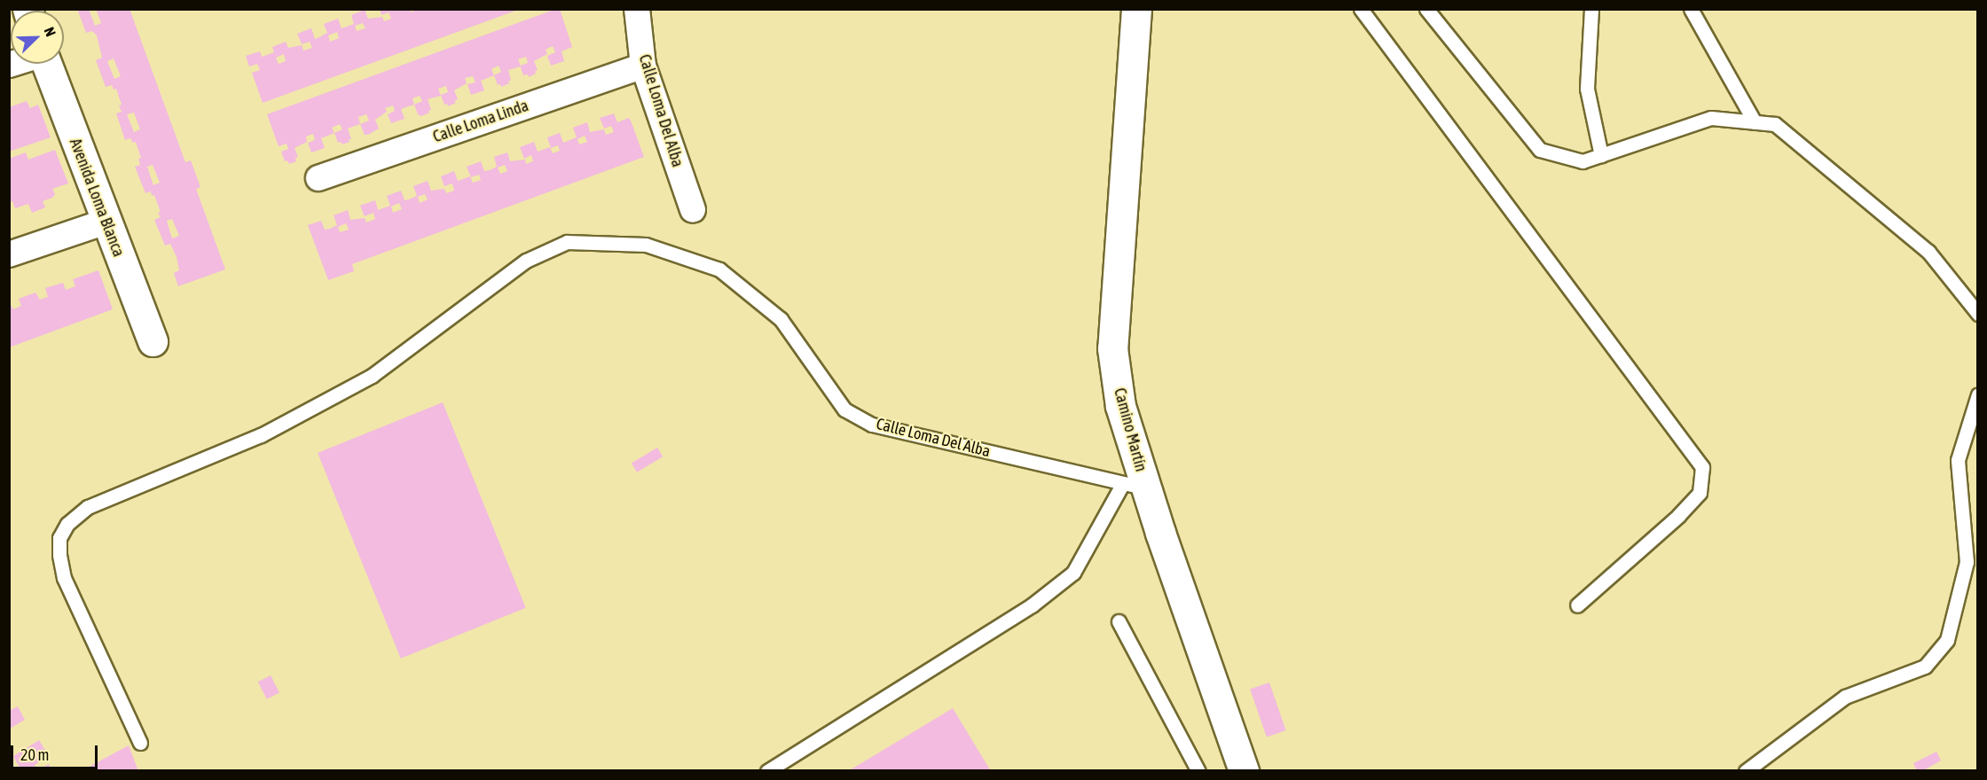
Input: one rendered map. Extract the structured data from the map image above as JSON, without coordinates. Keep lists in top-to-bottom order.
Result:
{
  "streets": {
    "street": [
      "Calle Loma Del Alba",
      "Calle Loma Linda",
      "Avenida Loma Blanca",
      "Camino Martín"
    ]
  },
  "crossings": [
    ["Calle Loma Del Alba", "Calle Loma Linda"],
    ["Calle Loma Del Alba", "Camino Martín"]
  ],
  "scale_bar": "20 m",
  "north": "top right"
}
